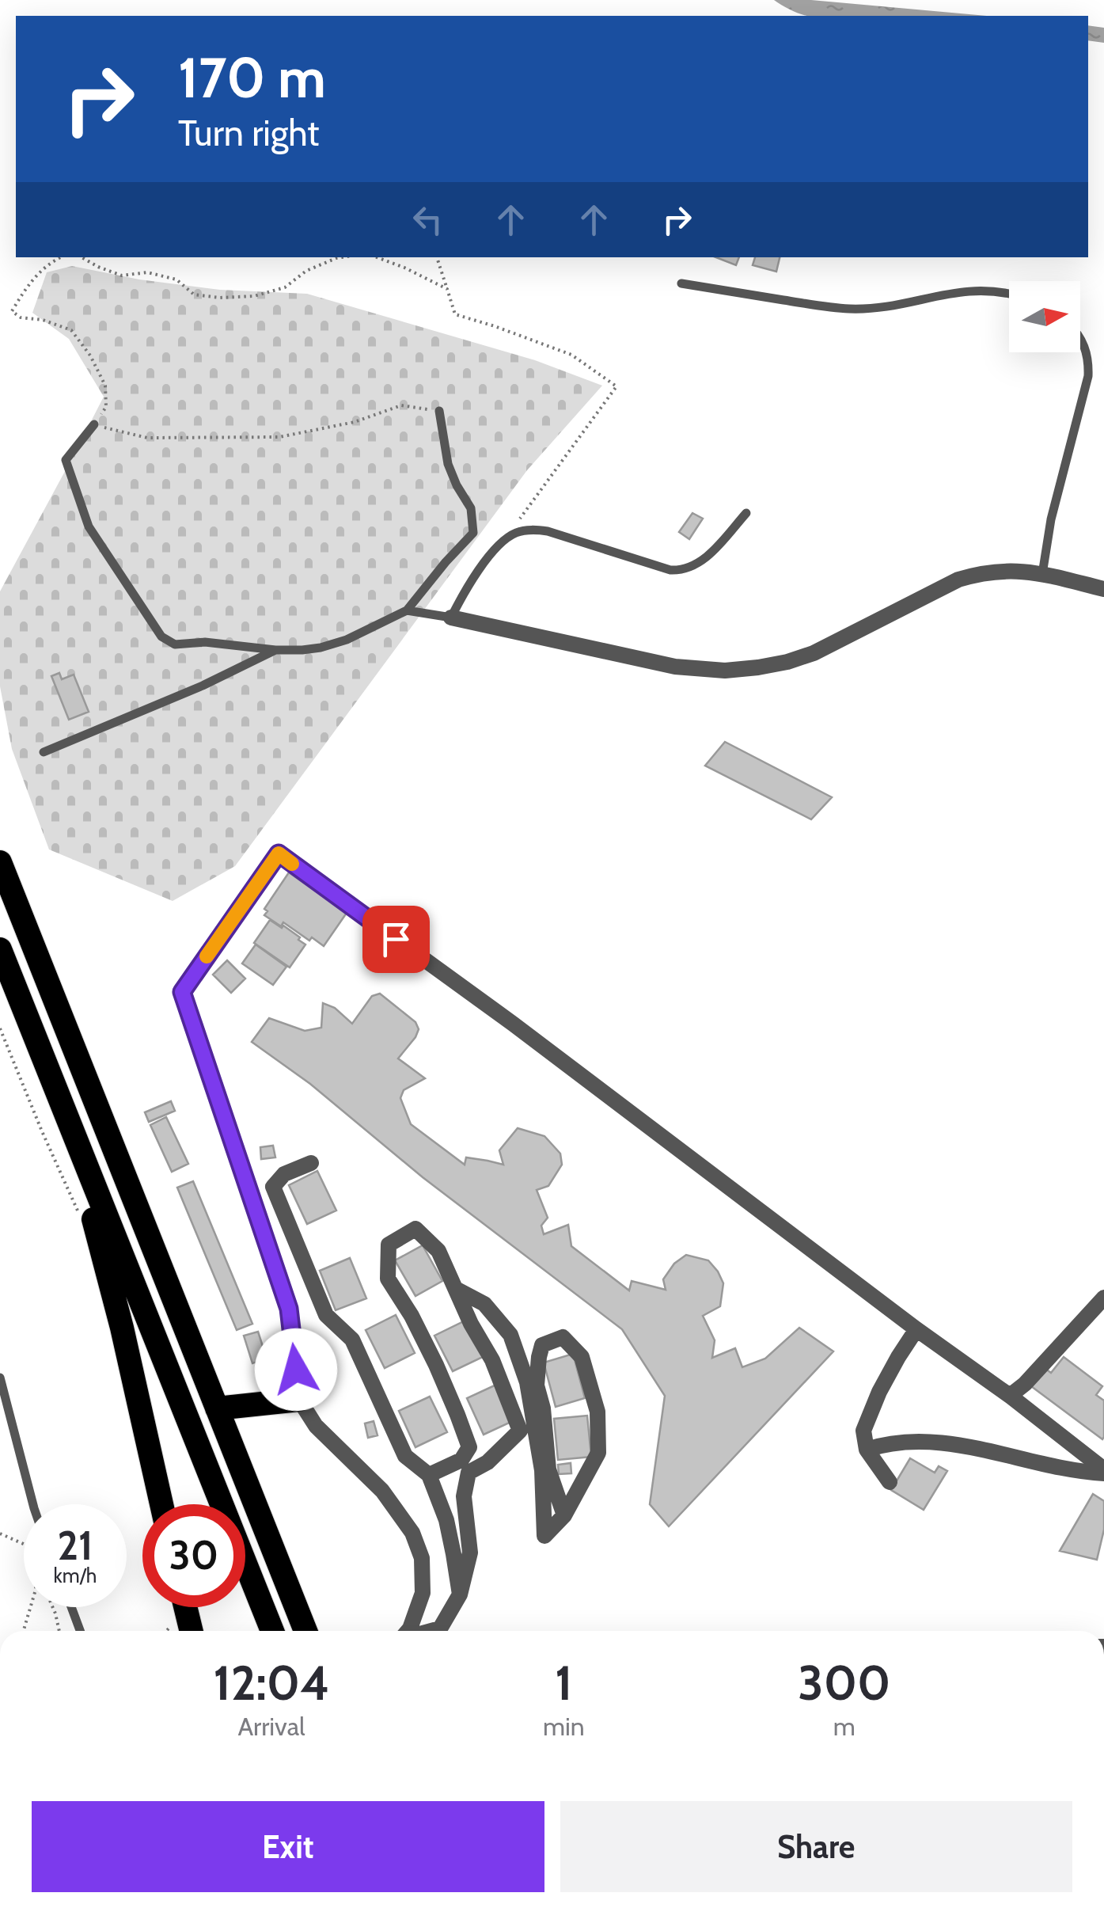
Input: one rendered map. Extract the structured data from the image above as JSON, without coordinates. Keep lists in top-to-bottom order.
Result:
{
  "north": "right",
  "page": {
    "turn": ["170 m", "Turn right"],
    "speed": "21 km/h",
    "limit": "30",
    "eta": [
      "12:04",
      "Arrival",
      "1",
      "min",
      "300",
      "m"
    ],
    "buttons": ["Exit", "Share"]
  }
}
